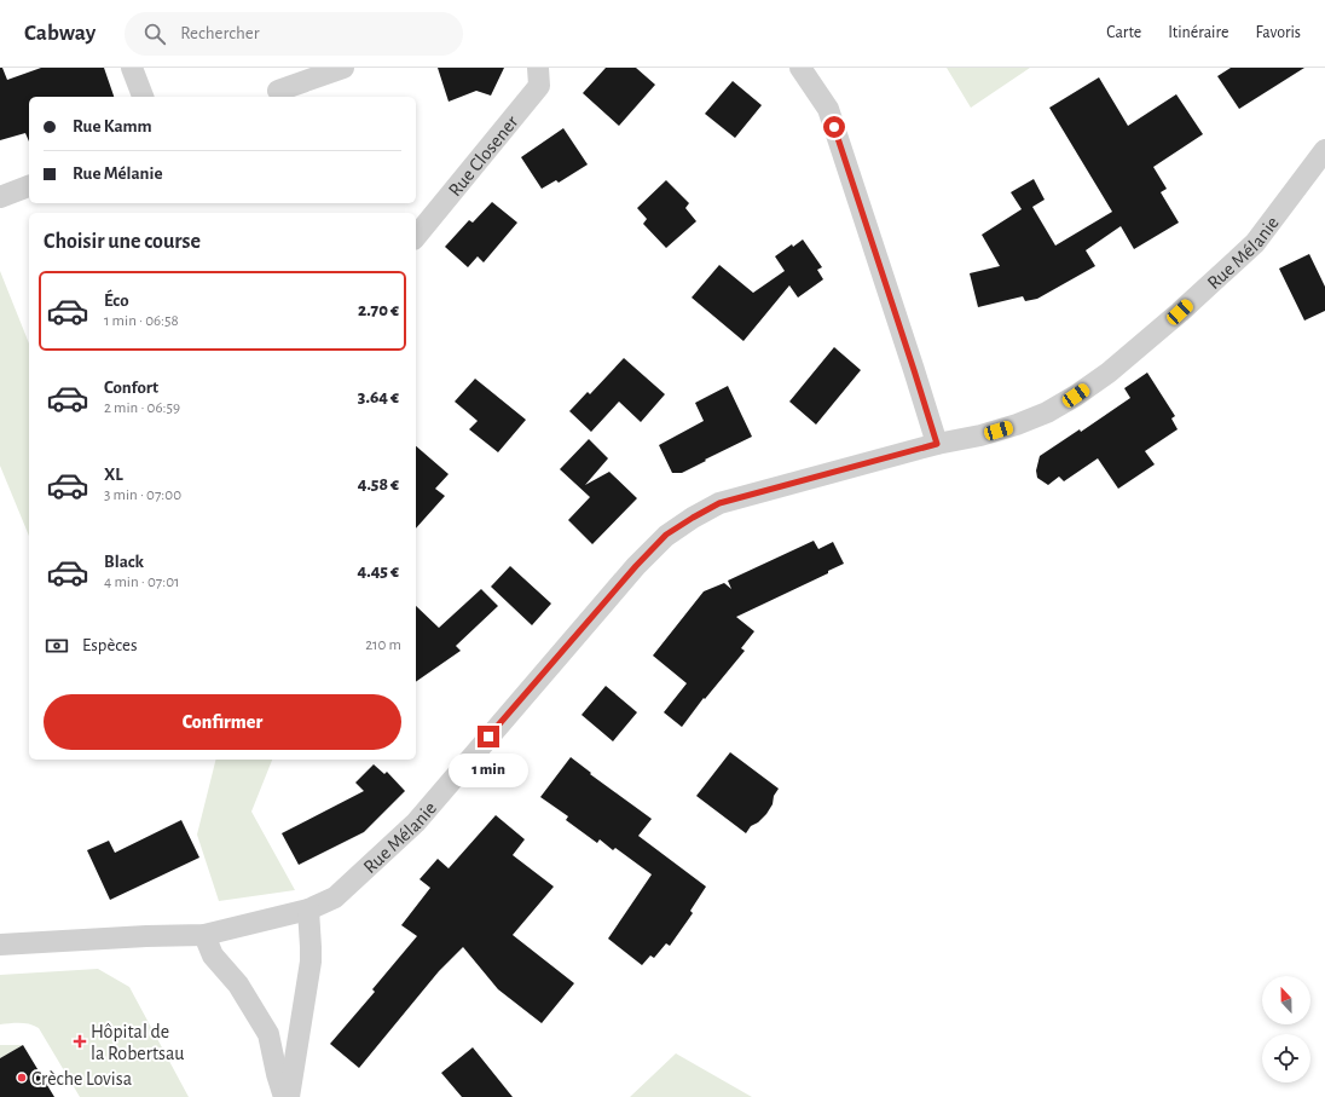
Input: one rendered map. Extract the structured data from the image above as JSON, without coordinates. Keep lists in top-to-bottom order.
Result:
{
  "streets": {
    "street": ["Rue Closener", "Rue Mélanie"]
  },
  "places": {
    "health": ["Hôpital de la Robertsau"],
    "other": ["Crèche Lovisa"]
  },
  "north": "top",
  "page": {
    "header": "Cabway",
    "search": "Rechercher",
    "nav": ["Carte", "Itinéraire", "Favoris"],
    "banner": ["Rue Kamm", "Rue Mélanie"],
    "heading": "Choisir une course",
    "list": [
      {
        "name": "Éco",
        "note": "1 min · 06:58",
        "value": "2.70 €"
      },
      {
        "name": "Confort",
        "note": "2 min · 06:59",
        "value": "3.64 €"
      },
      {
        "name": "XL",
        "note": "3 min · 07:00",
        "value": "4.58 €"
      },
      {
        "name": "Black",
        "note": "4 min · 07:01",
        "value": "4.45 €"
      }
    ],
    "pay": ["Espèces", "210 m"],
    "buttons": "Confirmer",
    "bubble": "1 min"
  }
}
